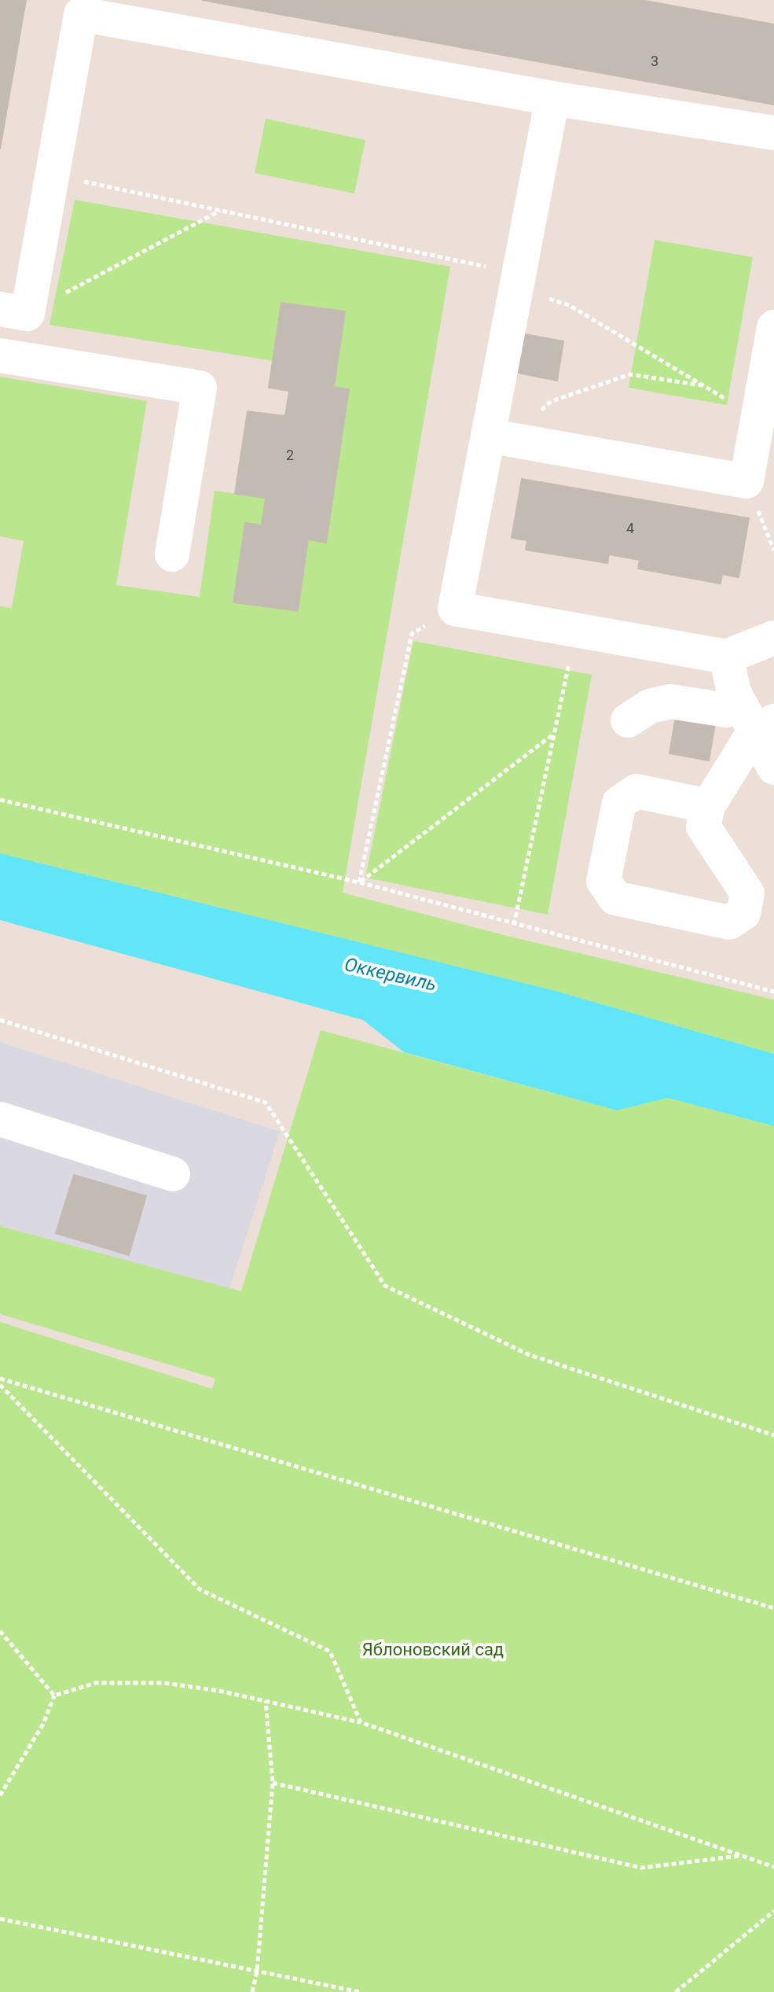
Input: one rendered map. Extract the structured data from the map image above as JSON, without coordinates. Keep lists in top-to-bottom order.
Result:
{
  "water": ["Оккервиль"],
  "parks": ["Яблоновский сад"],
  "house_numbers": ["3", "2", "4"]
}
